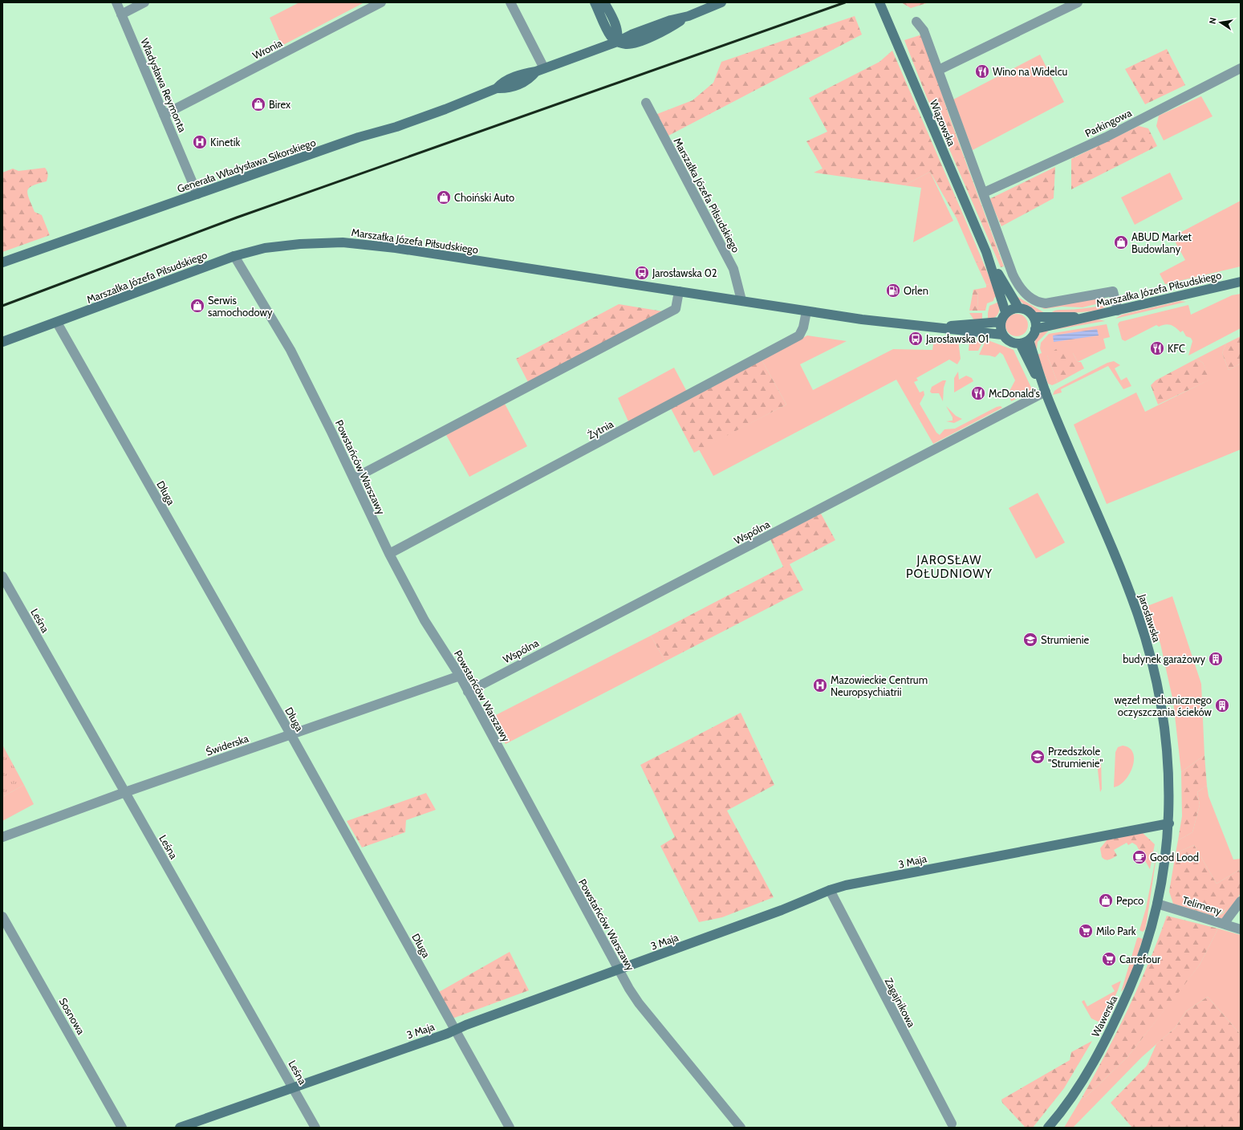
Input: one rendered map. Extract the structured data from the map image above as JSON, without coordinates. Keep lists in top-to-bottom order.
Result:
{
  "streets": {
    "main road": [
      "Wiązowska",
      "Generała Władysława Sikorskiego",
      "Marszałka Józefa Piłsudskiego",
      "Jarosławska",
      "3 Maja",
      "Wawerska"
    ],
    "street": [
      "Wronia",
      "Władysława Reymonta",
      "Parkingowa",
      "Żytnia",
      "Powstańców Warszawy",
      "Długa",
      "Wspólna",
      "Leśna",
      "Świderska",
      "Telimeny",
      "Zagajnikowa",
      "Sosnowa"
    ]
  },
  "crossings": [
    ["Wronia", "Władysława Reymonta"],
    ["Władysława Reymonta", "Generała Władysława Sikorskiego"],
    ["Wiązowska", "Marszałka Józefa Piłsudskiego"],
    ["Wiązowska", "Jarosławska"],
    ["Marszałka Józefa Piłsudskiego", "Żytnia"],
    ["Marszałka Józefa Piłsudskiego", "Powstańców Warszawy"],
    ["Marszałka Józefa Piłsudskiego", "Długa"],
    ["Marszałka Józefa Piłsudskiego", "Jarosławska"],
    ["Żytnia", "Powstańców Warszawy"],
    ["Powstańców Warszawy", "Wspólna"],
    ["Powstańców Warszawy", "Świderska"],
    ["Powstańców Warszawy", "3 Maja"],
    ["Długa", "Świderska"],
    ["Długa", "3 Maja"],
    ["Wspólna", "Jarosławska"],
    ["Jarosławska", "3 Maja"],
    ["Jarosławska", "Telimeny"],
    ["Jarosławska", "Wawerska"],
    ["Leśna", "Świderska"],
    ["Leśna", "3 Maja"],
    ["3 Maja", "Zagajnikowa"],
    ["Telimeny", "Wawerska"]
  ],
  "districts": ["JAROSŁAW POŁUDNIOWY"],
  "places": {
    "restaurant": ["Wino na Widelcu", "KFC", "McDonald's"],
    "shop": [
      "Birex",
      "Choiński Auto",
      "ABUD Market Budowlany",
      "Serwis samochodowy",
      "Pepco"
    ],
    "hospital": ["Kinetik", "Mazowieckie Centrum Neuropsychiatrii"],
    "bus stop": ["Jarosławska 02", "Jarosławska 01"],
    "fuel station": ["Orlen"],
    "school or university": ["Strumienie", "Przedszkole \"Strumienie\""],
    "building": ["budynek garażowy", "węzeł mechanicznego oczyszczania ścieków"],
    "cafe": ["Good Lood"],
    "supermarket": ["Milo Park", "Carrefour"]
  },
  "north": "left"
}
